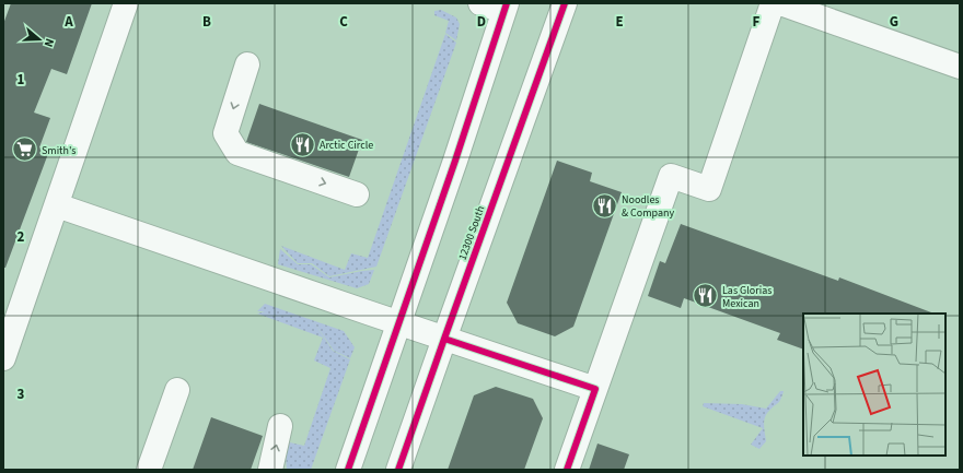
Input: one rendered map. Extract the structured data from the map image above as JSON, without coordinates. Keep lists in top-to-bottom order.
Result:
{
  "streets": {
    "main road": ["12300 South"]
  },
  "places": {
    "restaurant": ["Arctic Circle", "Noodles & Company", "Las Glorias Mexican"],
    "supermarket": ["Smith's"]
  },
  "north": "right",
  "grid": {
    "columns": [
      "A",
      "B",
      "C",
      "D",
      "E",
      "F",
      "G"
    ],
    "rows": ["1", "2", "3"]
  }
}
